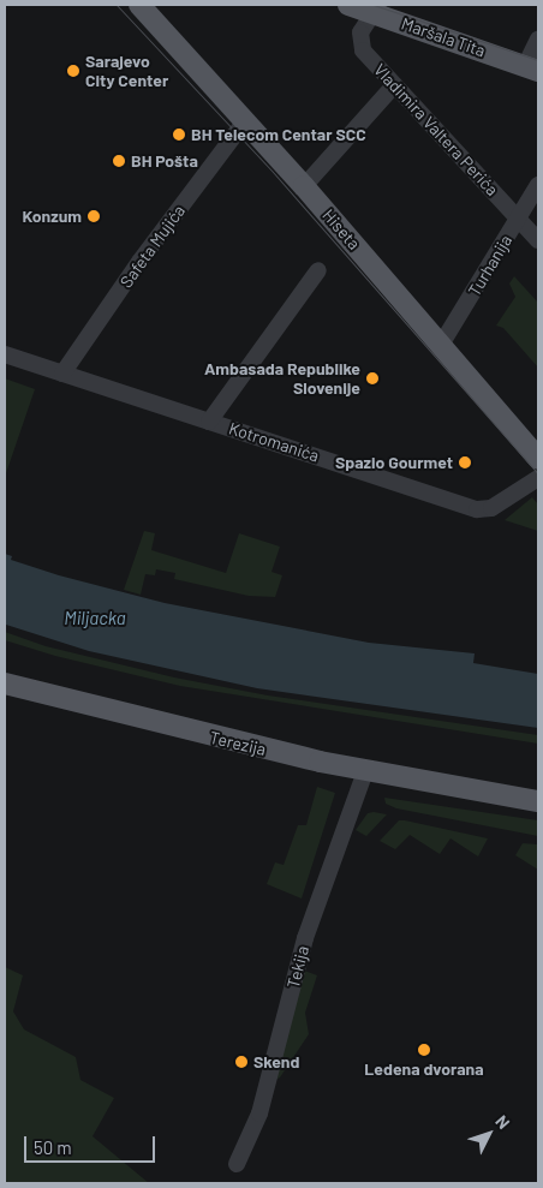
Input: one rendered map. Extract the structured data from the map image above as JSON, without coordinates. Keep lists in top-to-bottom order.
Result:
{
  "streets": {
    "main road": ["Maršala Tita", "Hiseta", "Terezija"],
    "street": [
      "Vladimira Valtera Perića",
      "Safeta Mujića",
      "Turhanija",
      "Kotromanića",
      "Tekija"
    ]
  },
  "crossings": [
    ["Maršala Tita", "Vladimira Valtera Perića"],
    ["Vladimira Valtera Perića", "Turhanija"],
    ["Hiseta", "Safeta Mujića"],
    ["Hiseta", "Turhanija"],
    ["Safeta Mujića", "Kotromanića"],
    ["Terezija", "Tekija"]
  ],
  "water": ["Miljacka"],
  "places": [
    "Sarajevo City Center",
    "BH Telecom Centar SCC",
    "BH Pošta",
    "Konzum",
    "Ambasada Republike Slovenije",
    "Spazio Gourmet",
    "Ledena dvorana",
    "Skend"
  ],
  "scale_bar": "50 m",
  "north": "top right"
}
